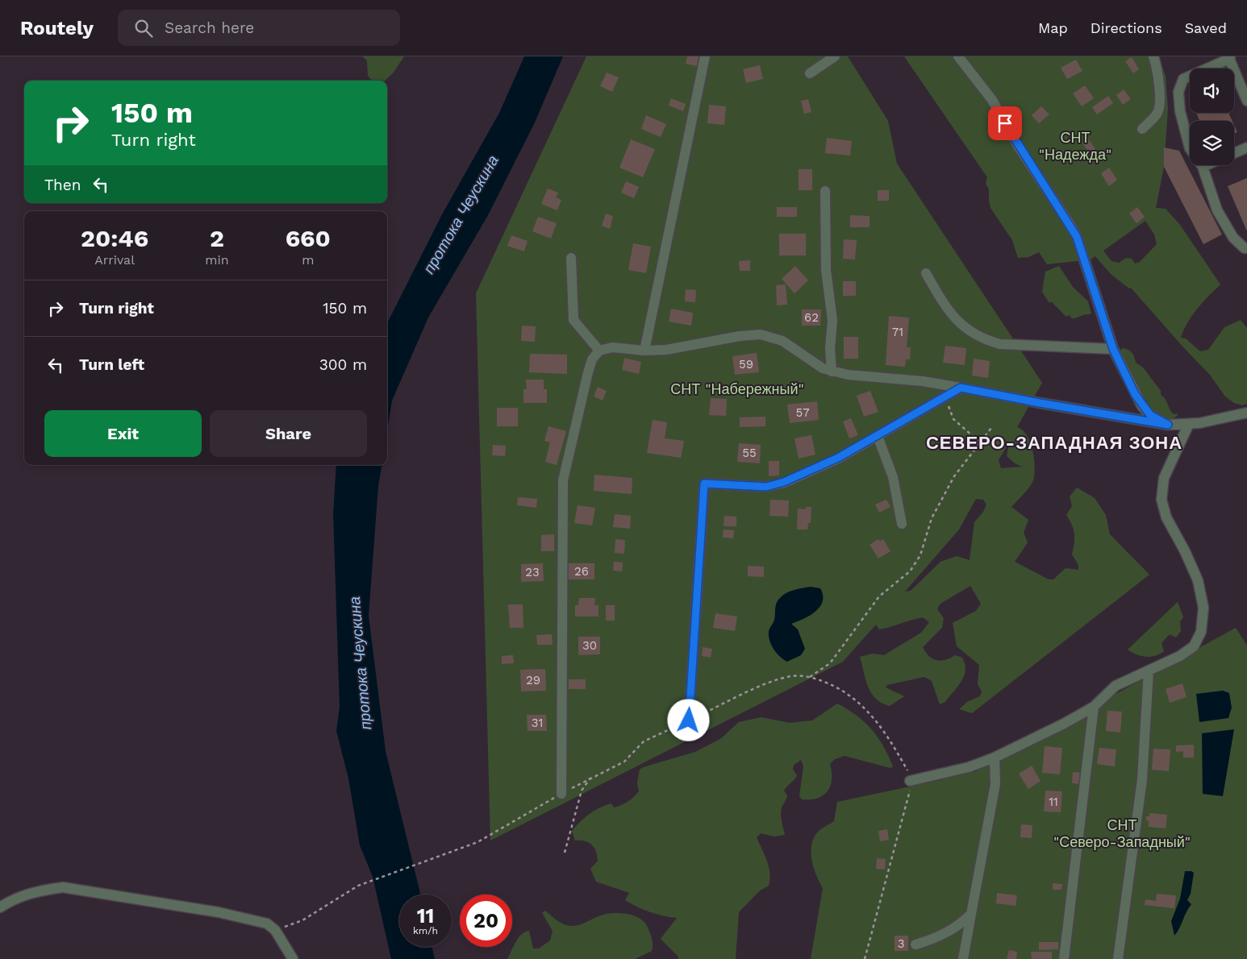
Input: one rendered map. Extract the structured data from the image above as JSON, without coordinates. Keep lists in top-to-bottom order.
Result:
{
  "districts": ["СЕВЕРО-ЗАПАДНАЯ ЗОНА"],
  "water": ["протока Чеускина"],
  "parks": ["СНТ \"Надежда\"", "СНТ \"Набережный\"", "СНТ \"Северо-Западный\""],
  "house_numbers": [
    "62",
    "71",
    "59",
    "57",
    "55",
    "26",
    "23",
    "30",
    "29",
    "31",
    "11",
    "3"
  ],
  "page": {
    "header": "Routely",
    "search": "Search here",
    "nav": ["Map", "Directions", "Saved"],
    "turn": ["150 m", "Turn right"],
    "then": "Then",
    "eta": [
      "20:46",
      "Arrival",
      "2",
      "min",
      "660",
      "m"
    ],
    "list": [
      {
        "name": "Turn right",
        "value": "150 m"
      },
      {
        "name": "Turn left",
        "value": "300 m"
      }
    ],
    "buttons": ["Exit", "Share"],
    "speed": "11 km/h",
    "limit": "20"
  }
}
